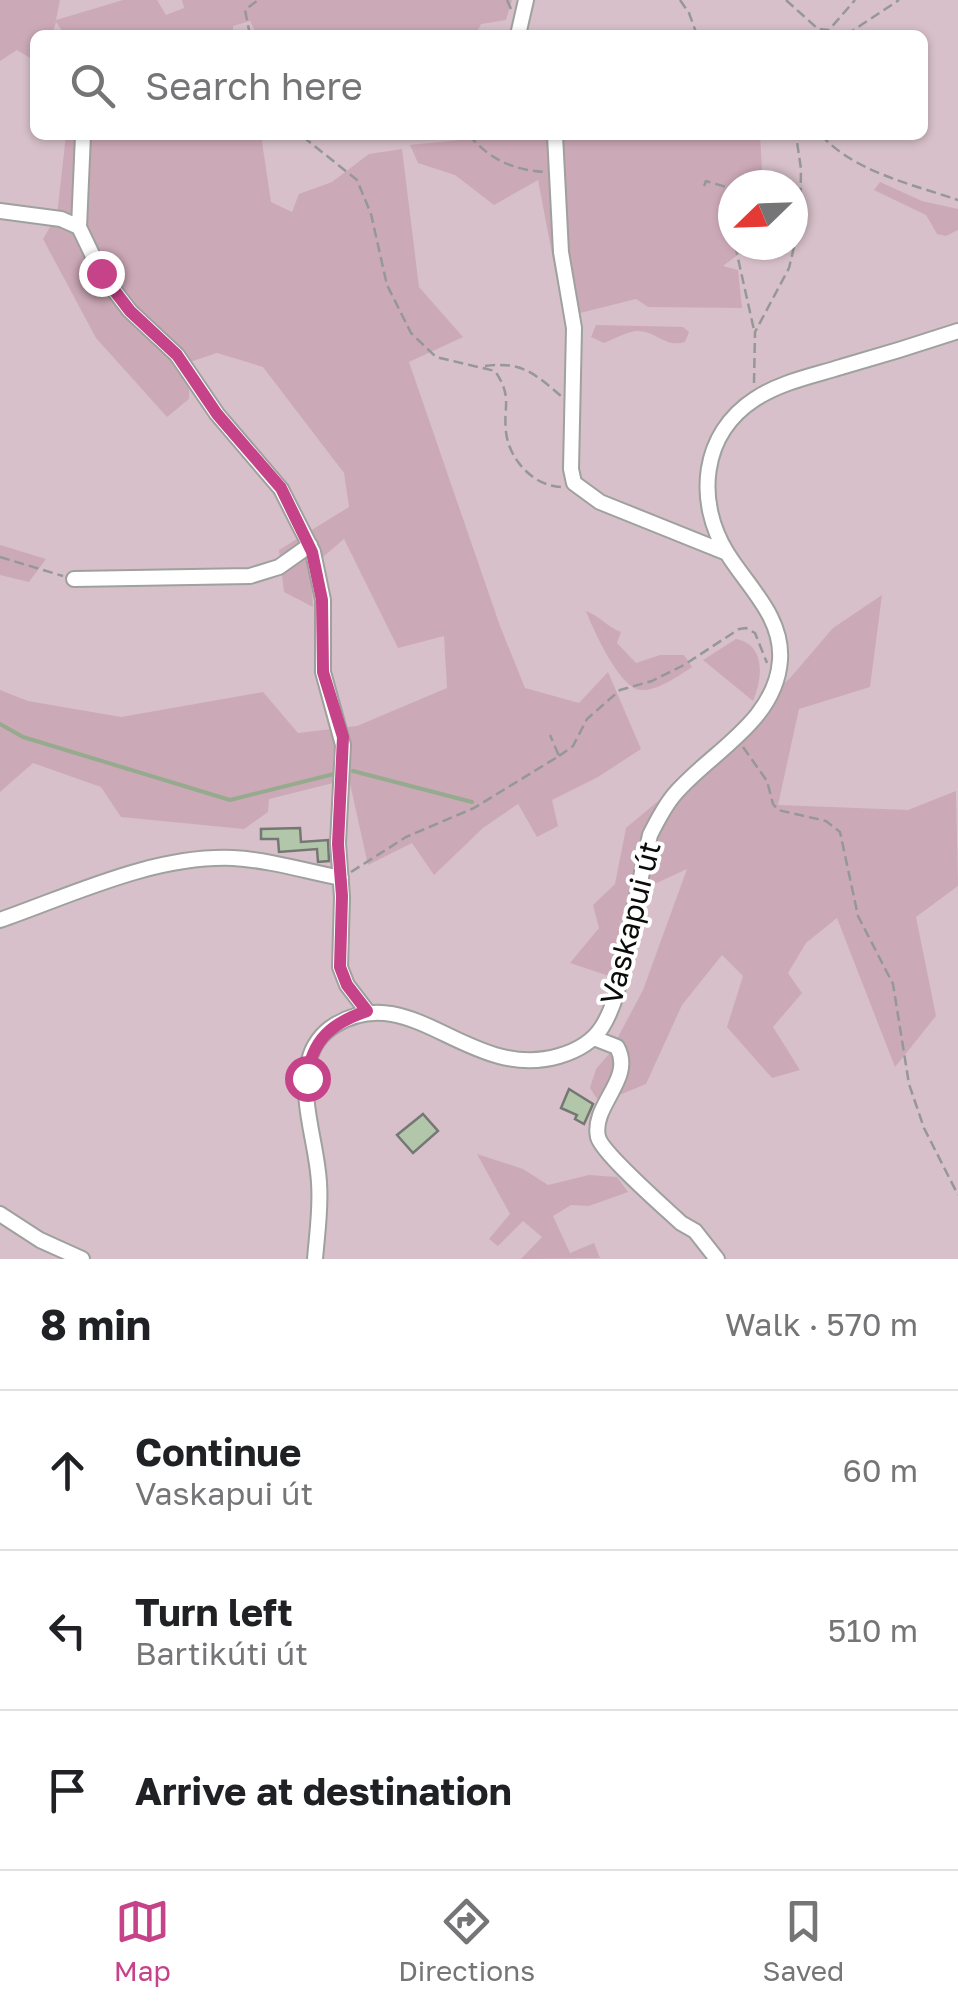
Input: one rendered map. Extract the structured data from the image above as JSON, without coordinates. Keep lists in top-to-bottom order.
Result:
{
  "streets": {
    "street": ["Vaskapui út"]
  },
  "north": "bottom left",
  "page": {
    "search": "Search here",
    "heading": ["8 min", "Walk · 570 m"],
    "list": [
      ["Continue", "Vaskapui út", "60 m"],
      ["Turn left", "Bartikúti út", "510 m"],
      "Arrive at destination"
    ],
    "nav": ["Map", "Directions", "Saved"]
  }
}
